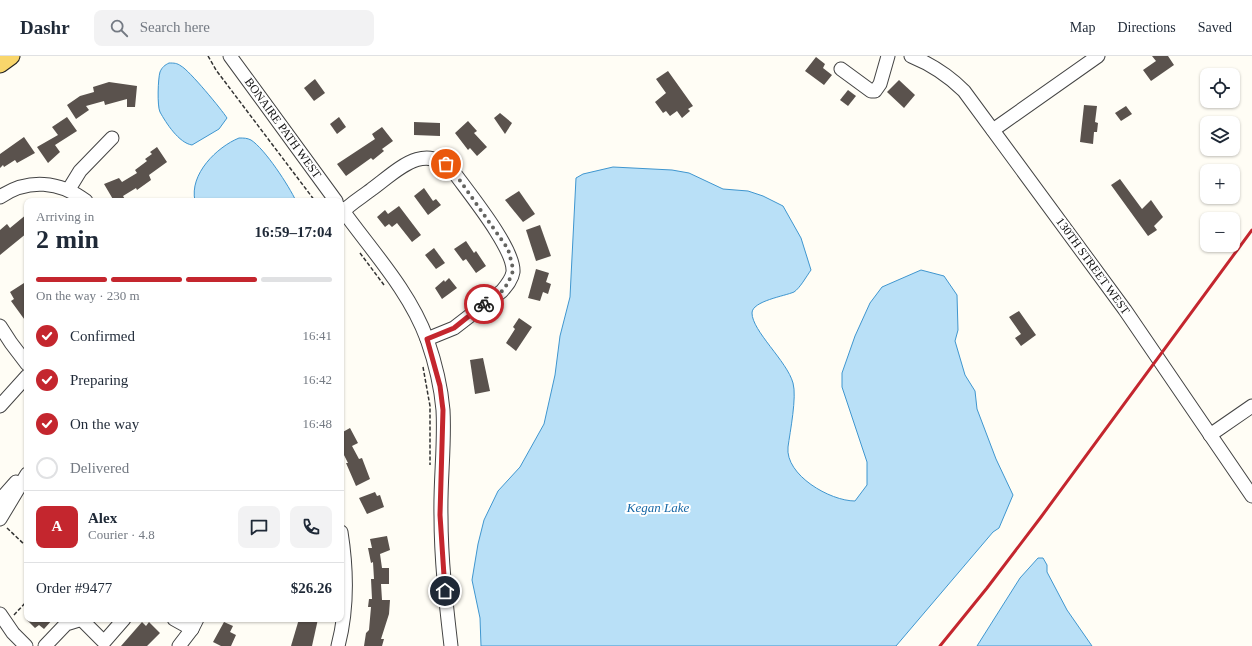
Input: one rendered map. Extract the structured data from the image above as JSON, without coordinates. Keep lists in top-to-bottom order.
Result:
{
  "streets": {
    "street": ["BONAIRE PATH WEST", "130TH STREET WEST"]
  },
  "water": ["Kegan Lake"],
  "page": {
    "header": "Dashr",
    "search": "Search here",
    "nav": ["Map", "Directions", "Saved"],
    "map_buttons": ["+", "−"],
    "heading": ["2 min", "Arriving in", "16:59–17:04"],
    "panel": [
      "Alex",
      "Courier · 4.8",
      "Order #9477",
      "$26.26"
    ],
    "bar": "On the way · 230 m",
    "list": [
      ["Confirmed", "16:41"],
      ["Preparing", "16:42"],
      ["On the way", "16:48"],
      "Delivered"
    ],
    "round": "A"
  }
}
